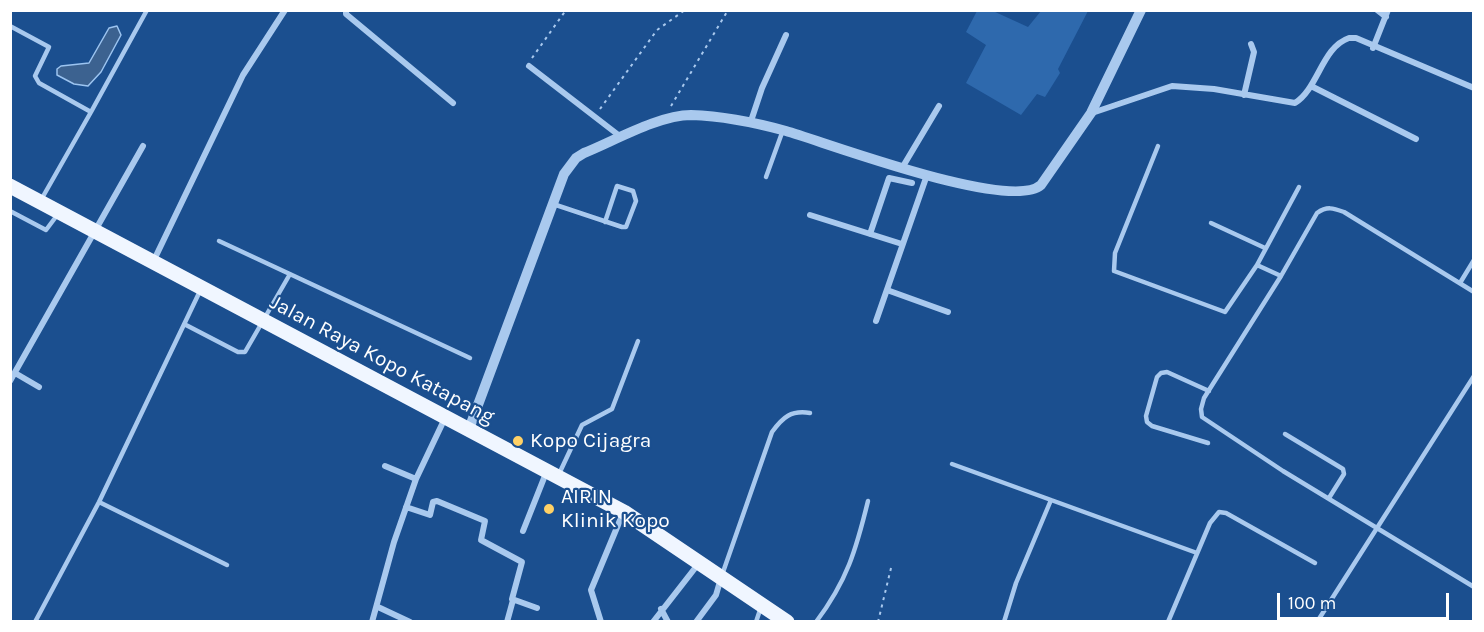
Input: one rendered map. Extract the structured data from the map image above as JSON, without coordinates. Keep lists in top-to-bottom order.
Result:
{
  "streets": {
    "main road": ["Jalan Raya Kopo Katapang"]
  },
  "places": ["Kopo Cijagra", "AIRIN Klinik Kopo"],
  "scale_bar": "100 m"
}
